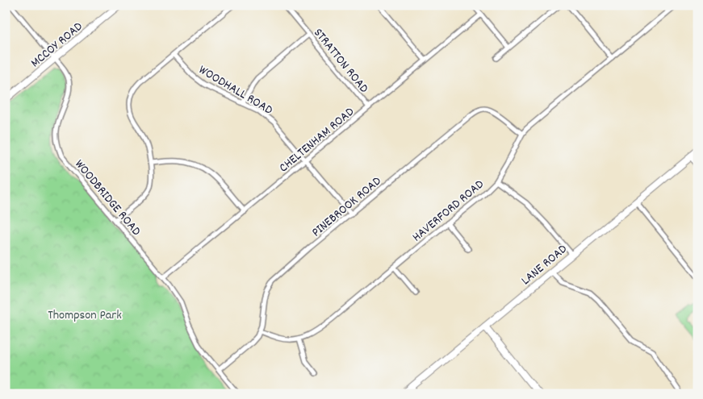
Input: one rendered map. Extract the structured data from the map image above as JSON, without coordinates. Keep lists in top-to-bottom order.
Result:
{
  "streets": {
    "street": [
      "MCCOY ROAD",
      "STRATTON ROAD",
      "WOODHALL ROAD",
      "CHELTENHAM ROAD",
      "WOODBRIDGE ROAD",
      "PINEBROOK ROAD",
      "HAVERFORD ROAD",
      "LANE ROAD"
    ]
  },
  "crossings": [
    ["MCCOY ROAD", "WOODBRIDGE ROAD"],
    ["STRATTON ROAD", "CHELTENHAM ROAD"],
    ["WOODHALL ROAD", "CHELTENHAM ROAD"],
    ["WOODHALL ROAD", "PINEBROOK ROAD"],
    ["CHELTENHAM ROAD", "WOODBRIDGE ROAD"],
    ["WOODBRIDGE ROAD", "PINEBROOK ROAD"],
    ["PINEBROOK ROAD", "HAVERFORD ROAD"]
  ],
  "parks": ["Thompson Park"]
}
